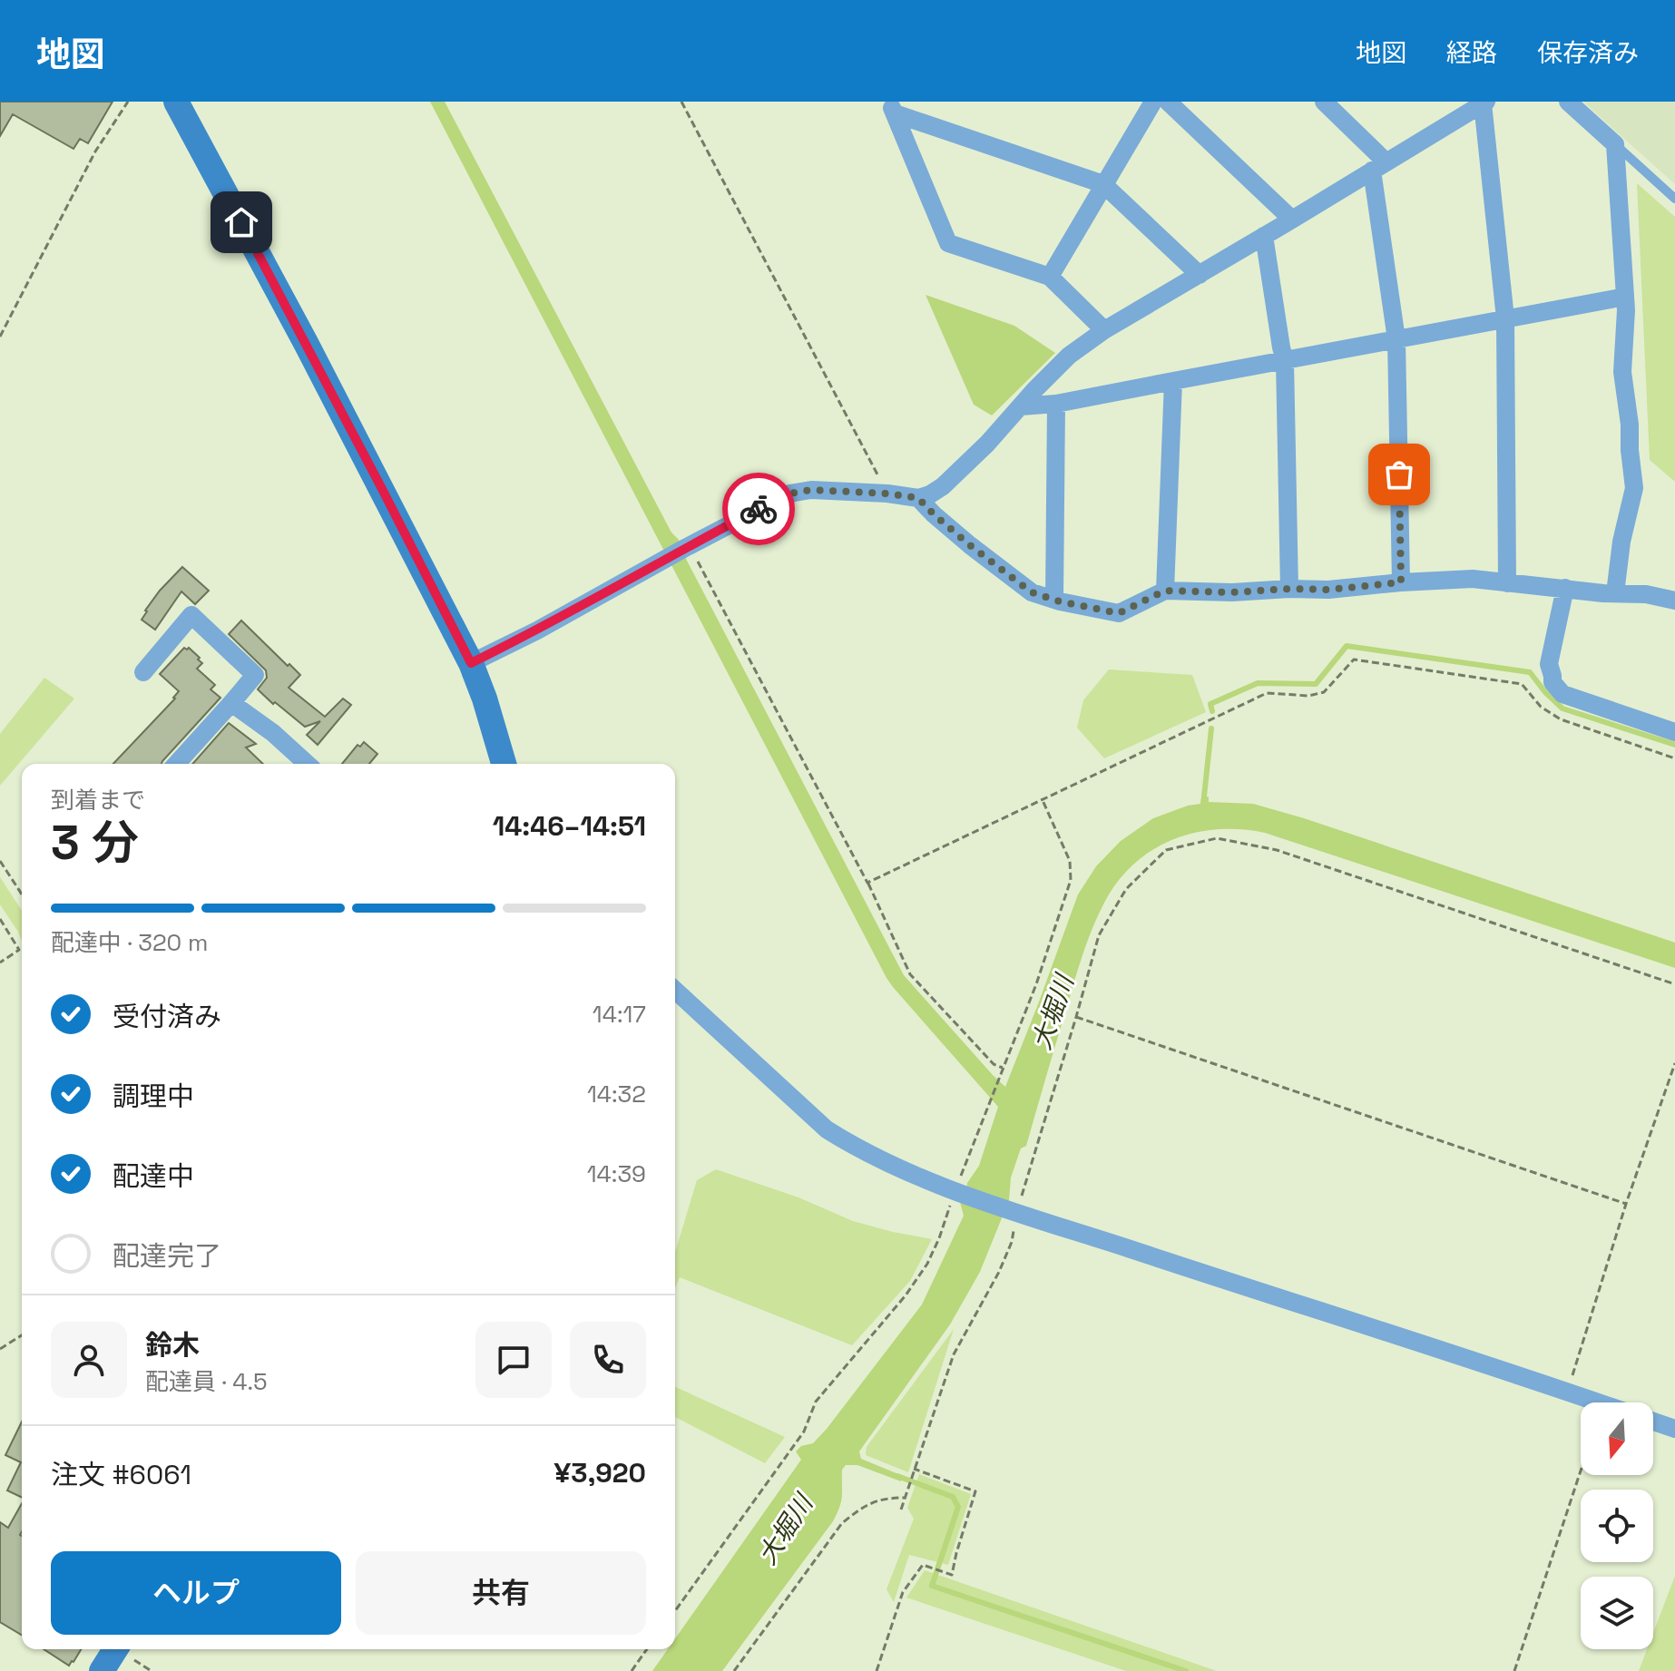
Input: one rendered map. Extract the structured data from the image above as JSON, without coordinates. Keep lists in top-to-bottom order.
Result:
{
  "water": ["大堀川"],
  "north": "bottom",
  "page": {
    "header": "地図",
    "nav": ["地図", "経路", "保存済み"],
    "heading": ["3 分", "到着まで", "14:46–14:51"],
    "panel": [
      "鈴木",
      "配達員 · 4.5",
      "注文 #6061",
      "¥3,920"
    ],
    "bar": "配達中 · 320 m",
    "list": [
      ["受付済み", "14:17"],
      ["調理中", "14:32"],
      ["配達中", "14:39"],
      "配達完了"
    ],
    "buttons": ["ヘルプ", "共有"]
  }
}
